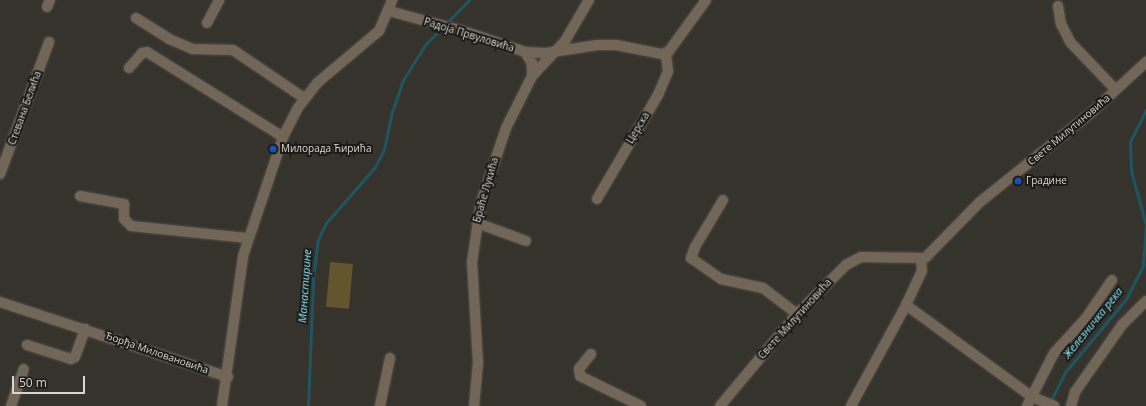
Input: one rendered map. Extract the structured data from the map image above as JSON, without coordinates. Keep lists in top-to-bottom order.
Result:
{
  "streets": {
    "street": [
      "Радоја Првуловића",
      "Стевана Белића",
      "Церска",
      "Свете Милутиновића",
      "Браће Лукића",
      "Ђорђа Миловановића"
    ]
  },
  "crossings": [
    ["Радоја Првуловића", "Церска"],
    ["Радоја Првуловића", "Браће Лукића"]
  ],
  "water": ["Манастирине", "Железничка река"],
  "places": ["Милорада Ћирића", "Градине"],
  "scale_bar": "50 m"
}
